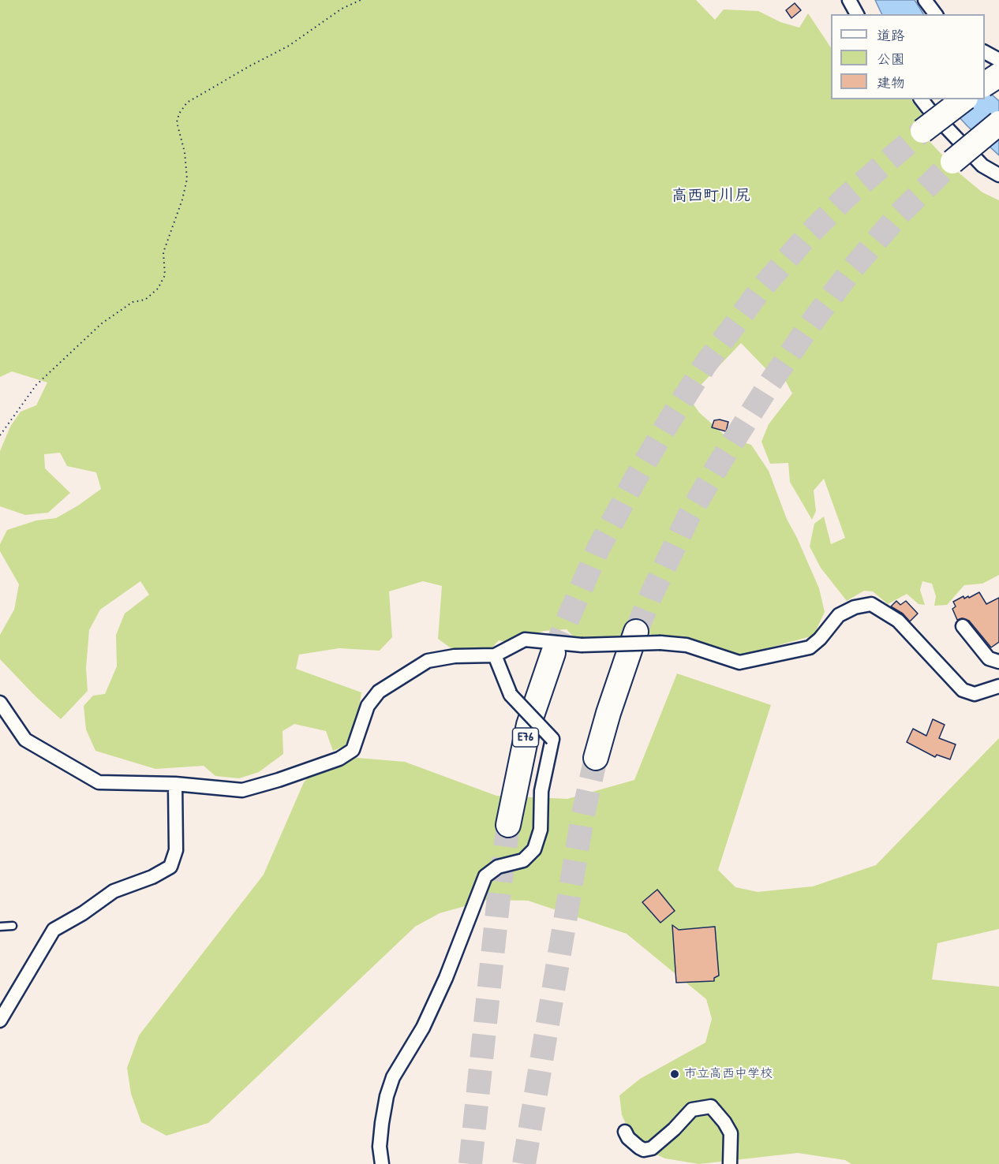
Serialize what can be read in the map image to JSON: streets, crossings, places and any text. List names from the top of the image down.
{
  "streets": {
    "highway": ["E76"]
  },
  "districts": ["高西町川尻"],
  "places": ["市立高西中学校"],
  "legend": ["道路", "公園", "建物"]
}
